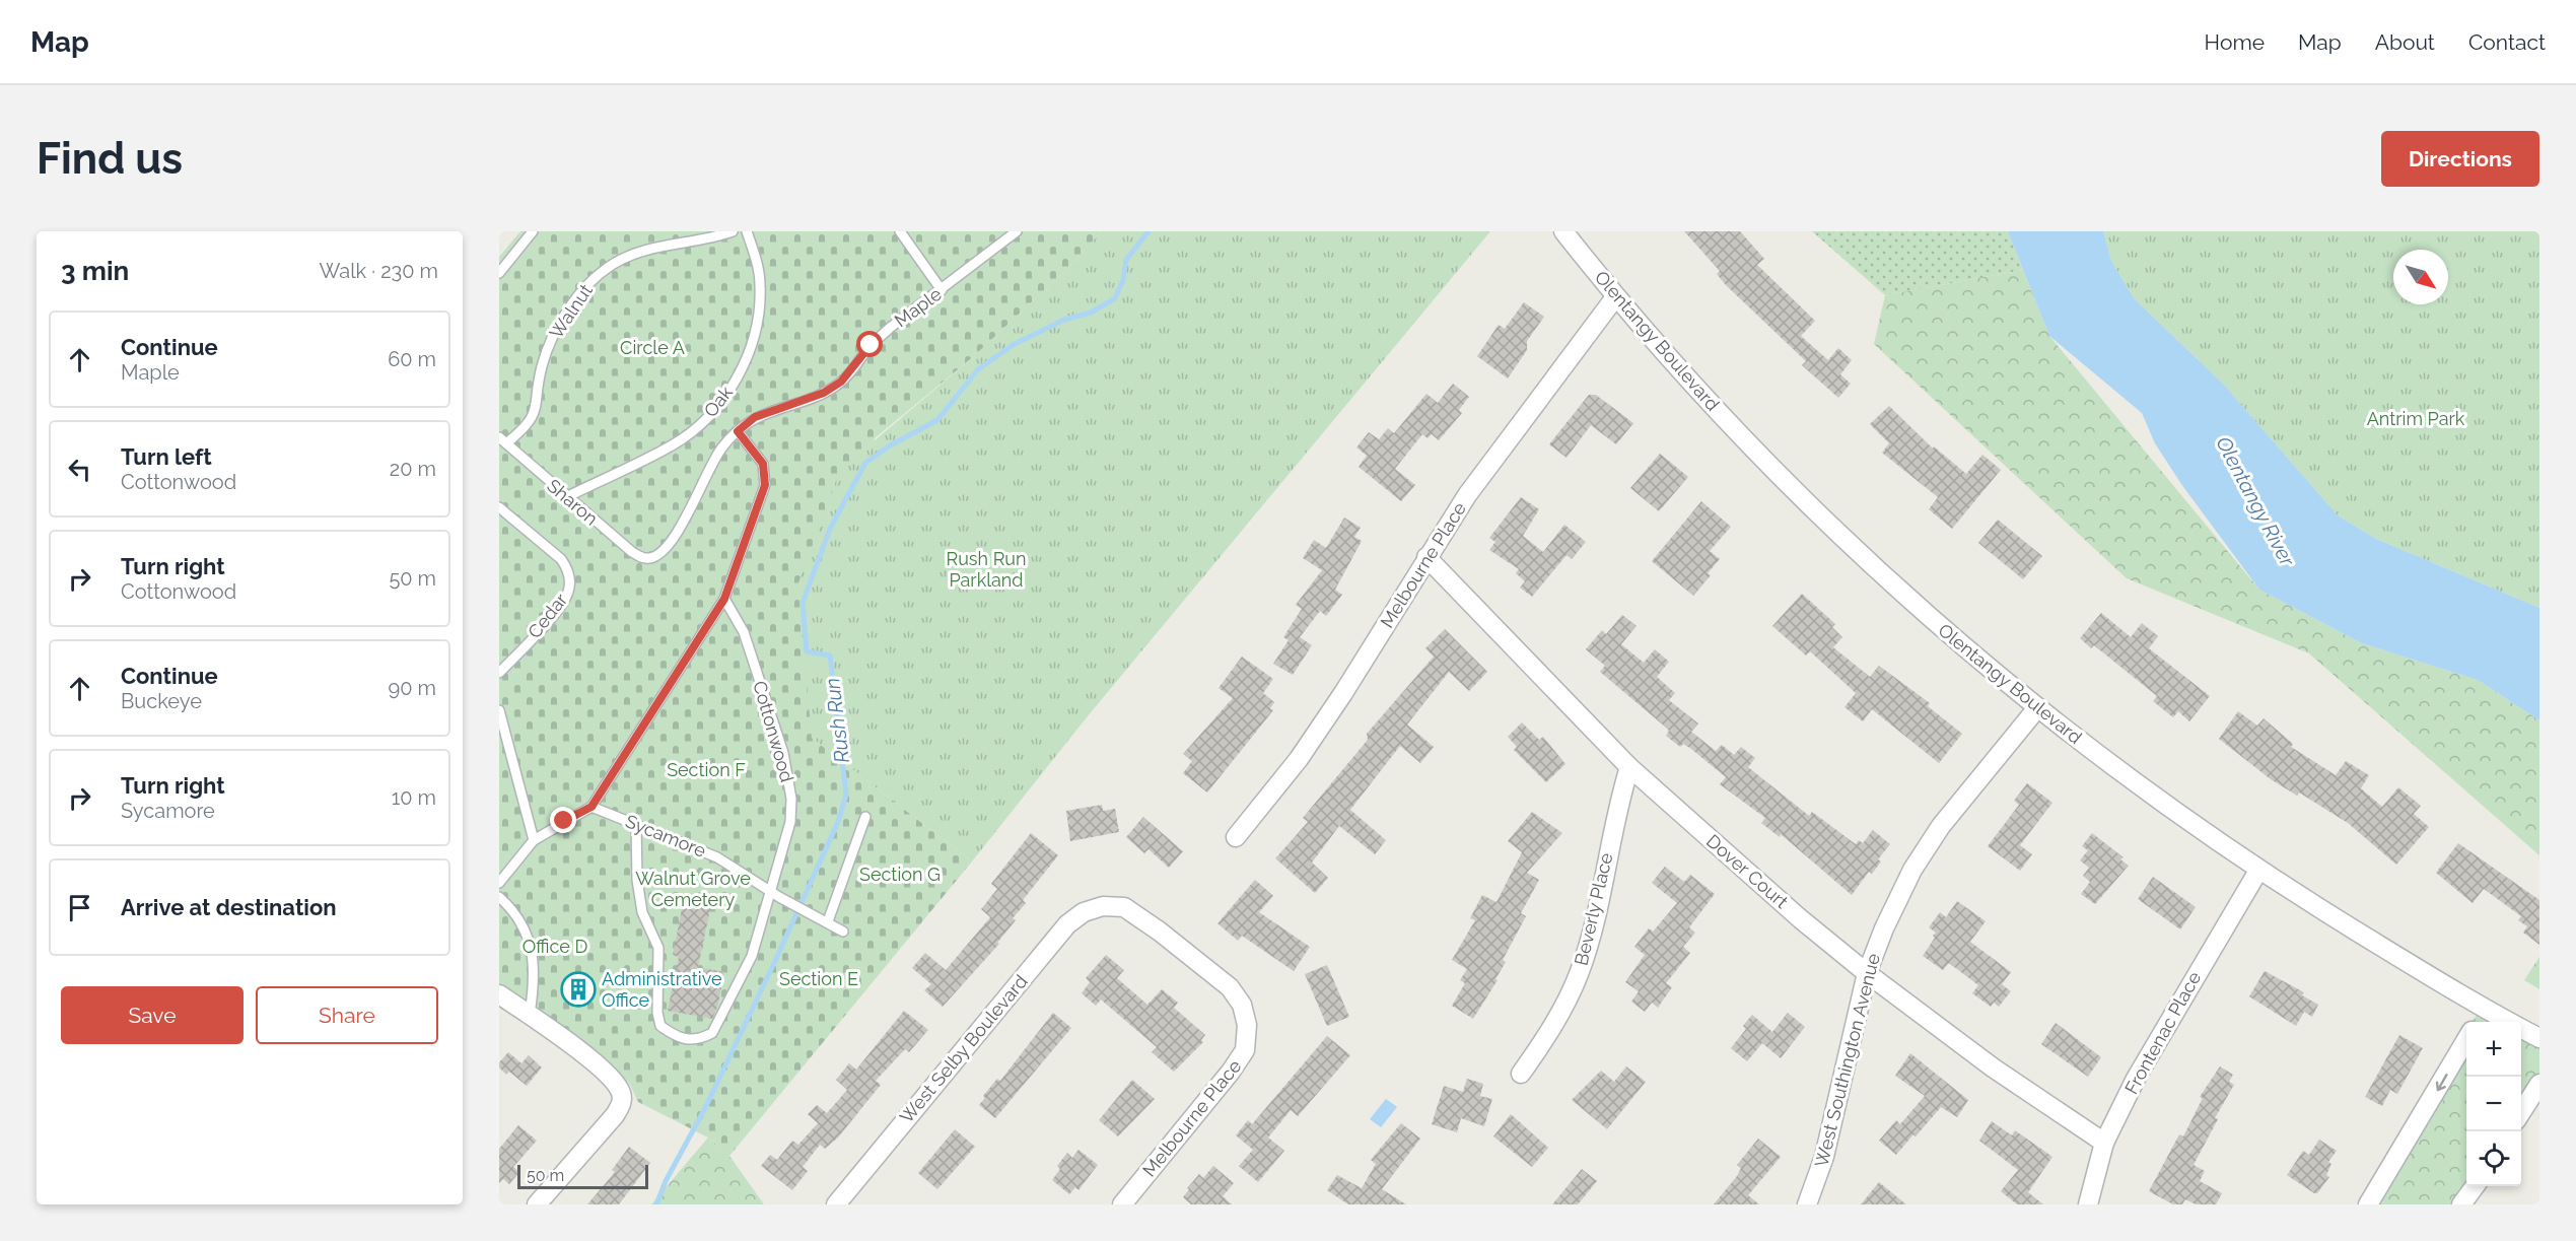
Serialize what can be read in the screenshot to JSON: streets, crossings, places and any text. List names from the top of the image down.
{
  "streets": {
    "street": [
      "Olentangy Boulevard",
      "Melbourne Place",
      "Dover Court",
      "Beverly Place",
      "Frontenac Place",
      "West Selby Boulevard",
      "West Southington Avenue"
    ],
    "lane": [
      "Maple",
      "Walnut",
      "Oak",
      "Sharon",
      "Cedar",
      "Cottonwood",
      "Sycamore"
    ]
  },
  "crossings": [
    ["Maple", "Sharon"],
    ["Walnut", "Sharon"],
    ["Olentangy Boulevard", "Melbourne Place"],
    ["Olentangy Boulevard", "Frontenac Place"],
    ["Olentangy Boulevard", "West Southington Avenue"],
    ["Oak", "Sharon"],
    ["Melbourne Place", "Dover Court"],
    ["Melbourne Place", "West Selby Boulevard"],
    ["Cottonwood", "Sycamore"],
    ["Dover Court", "Beverly Place"],
    ["Dover Court", "Frontenac Place"],
    ["Dover Court", "West Southington Avenue"]
  ],
  "water": ["Olentangy River", "Rush Run"],
  "parks": [
    "Circle A",
    "Antrim Park",
    "Rush Run Parkland",
    "Section F",
    "Section G",
    "Walnut Grove Cemetery",
    "Office D",
    "Section E"
  ],
  "places": {
    "building": ["Administrative Office"]
  },
  "scale_bar": "50 m",
  "north": "bottom right",
  "page": {
    "header": "Map",
    "nav": [
      "Home",
      "Map",
      "About",
      "Contact"
    ],
    "buttons": [
      "Directions",
      ["Save", "Share"]
    ],
    "title": "Find us",
    "heading": ["3 min", "Walk · 230 m"],
    "list": [
      ["Continue", "Maple", "60 m"],
      ["Turn left", "Cottonwood", "20 m"],
      ["Turn right", "Cottonwood", "50 m"],
      ["Continue", "Buckeye", "90 m"],
      ["Turn right", "Sycamore", "10 m"],
      "Arrive at destination"
    ],
    "map_buttons": ["+", "−"],
    "scale": "50 m"
  }
}
